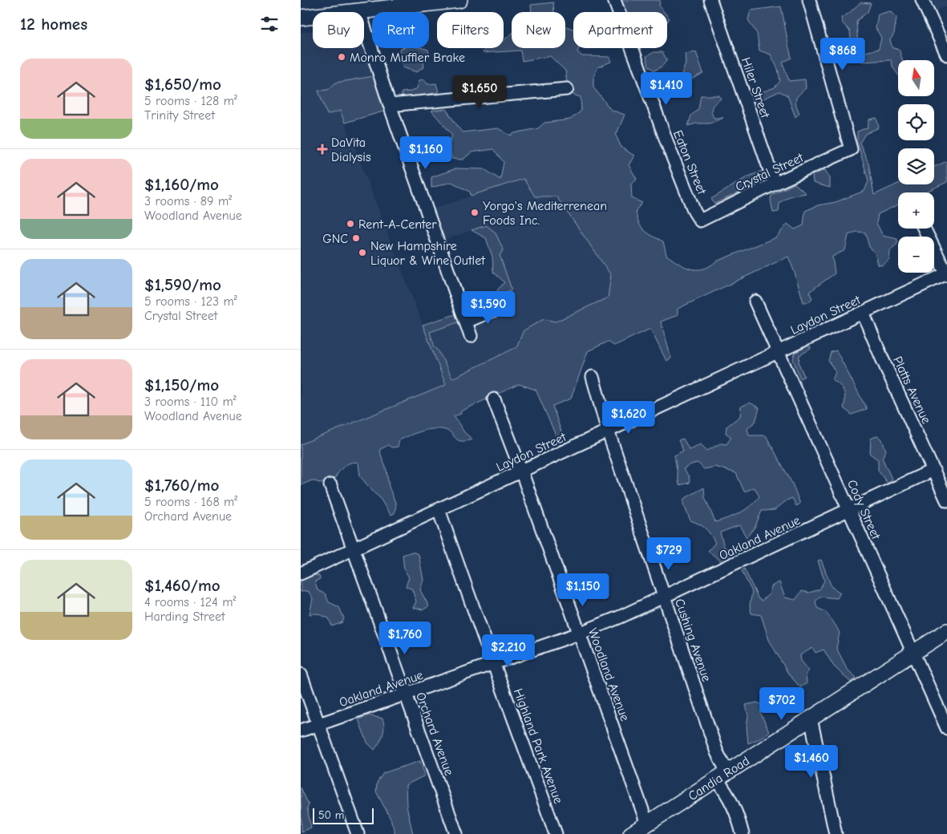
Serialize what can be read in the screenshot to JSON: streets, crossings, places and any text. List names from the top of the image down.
{
  "streets": {
    "main road": ["Candia Road"],
    "street": [
      "Hiler Street",
      "Eaton Street",
      "Crystal Street",
      "Laydon Street",
      "Platts Avenue",
      "Cody Street",
      "Oakland Avenue",
      "Cushing Avenue",
      "Woodland Avenue",
      "Orchard Avenue",
      "Highland Park Avenue"
    ]
  },
  "crossings": [
    ["Hiler Street", "Crystal Street"],
    ["Eaton Street", "Crystal Street"],
    ["Laydon Street", "Platts Avenue"],
    ["Laydon Street", "Cody Street"],
    ["Laydon Street", "Cushing Avenue"],
    ["Laydon Street", "Woodland Avenue"],
    ["Laydon Street", "Orchard Avenue"],
    ["Laydon Street", "Highland Park Avenue"],
    ["Platts Avenue", "Oakland Avenue"],
    ["Cody Street", "Oakland Avenue"],
    ["Cody Street", "Candia Road"],
    ["Oakland Avenue", "Cushing Avenue"],
    ["Oakland Avenue", "Woodland Avenue"],
    ["Oakland Avenue", "Orchard Avenue"],
    ["Oakland Avenue", "Highland Park Avenue"],
    ["Cushing Avenue", "Candia Road"],
    ["Woodland Avenue", "Candia Road"]
  ],
  "places": {
    "other": [
      "Monro Muffler Brake",
      "Yorgo's Mediterrenean Foods Inc.",
      "Rent-A-Center",
      "GNC",
      "New Hampshire Liquor & Wine Outlet"
    ],
    "health": ["DaVita Dialysis"]
  },
  "scale_bar": "50 m",
  "north": "top",
  "page": {
    "heading": "12 homes",
    "chip": [
      "Buy",
      "Rent",
      "Filters",
      "New",
      "Apartment"
    ],
    "price": [
      "$868",
      "$1,410",
      "$1,650",
      "$1,160",
      "$1,590",
      "$1,620",
      "$729",
      "$1,150",
      "$1,760",
      "$2,210",
      "$702",
      "$1,460"
    ],
    "list": [
      {
        "name": "$1,650/mo",
        "note": "5 rooms · 128 m² · Trinity Street"
      },
      {
        "name": "$1,160/mo",
        "note": "3 rooms · 89 m² · Woodland Avenue"
      },
      {
        "name": "$1,590/mo",
        "note": "5 rooms · 123 m² · Crystal Street"
      },
      {
        "name": "$1,150/mo",
        "note": "3 rooms · 110 m² · Woodland Avenue"
      },
      {
        "name": "$1,760/mo",
        "note": "5 rooms · 168 m² · Orchard Avenue"
      },
      {
        "name": "$1,460/mo",
        "note": "4 rooms · 124 m² · Harding Street"
      }
    ],
    "map_buttons": ["+", "−"],
    "scale": "50 m"
  }
}
